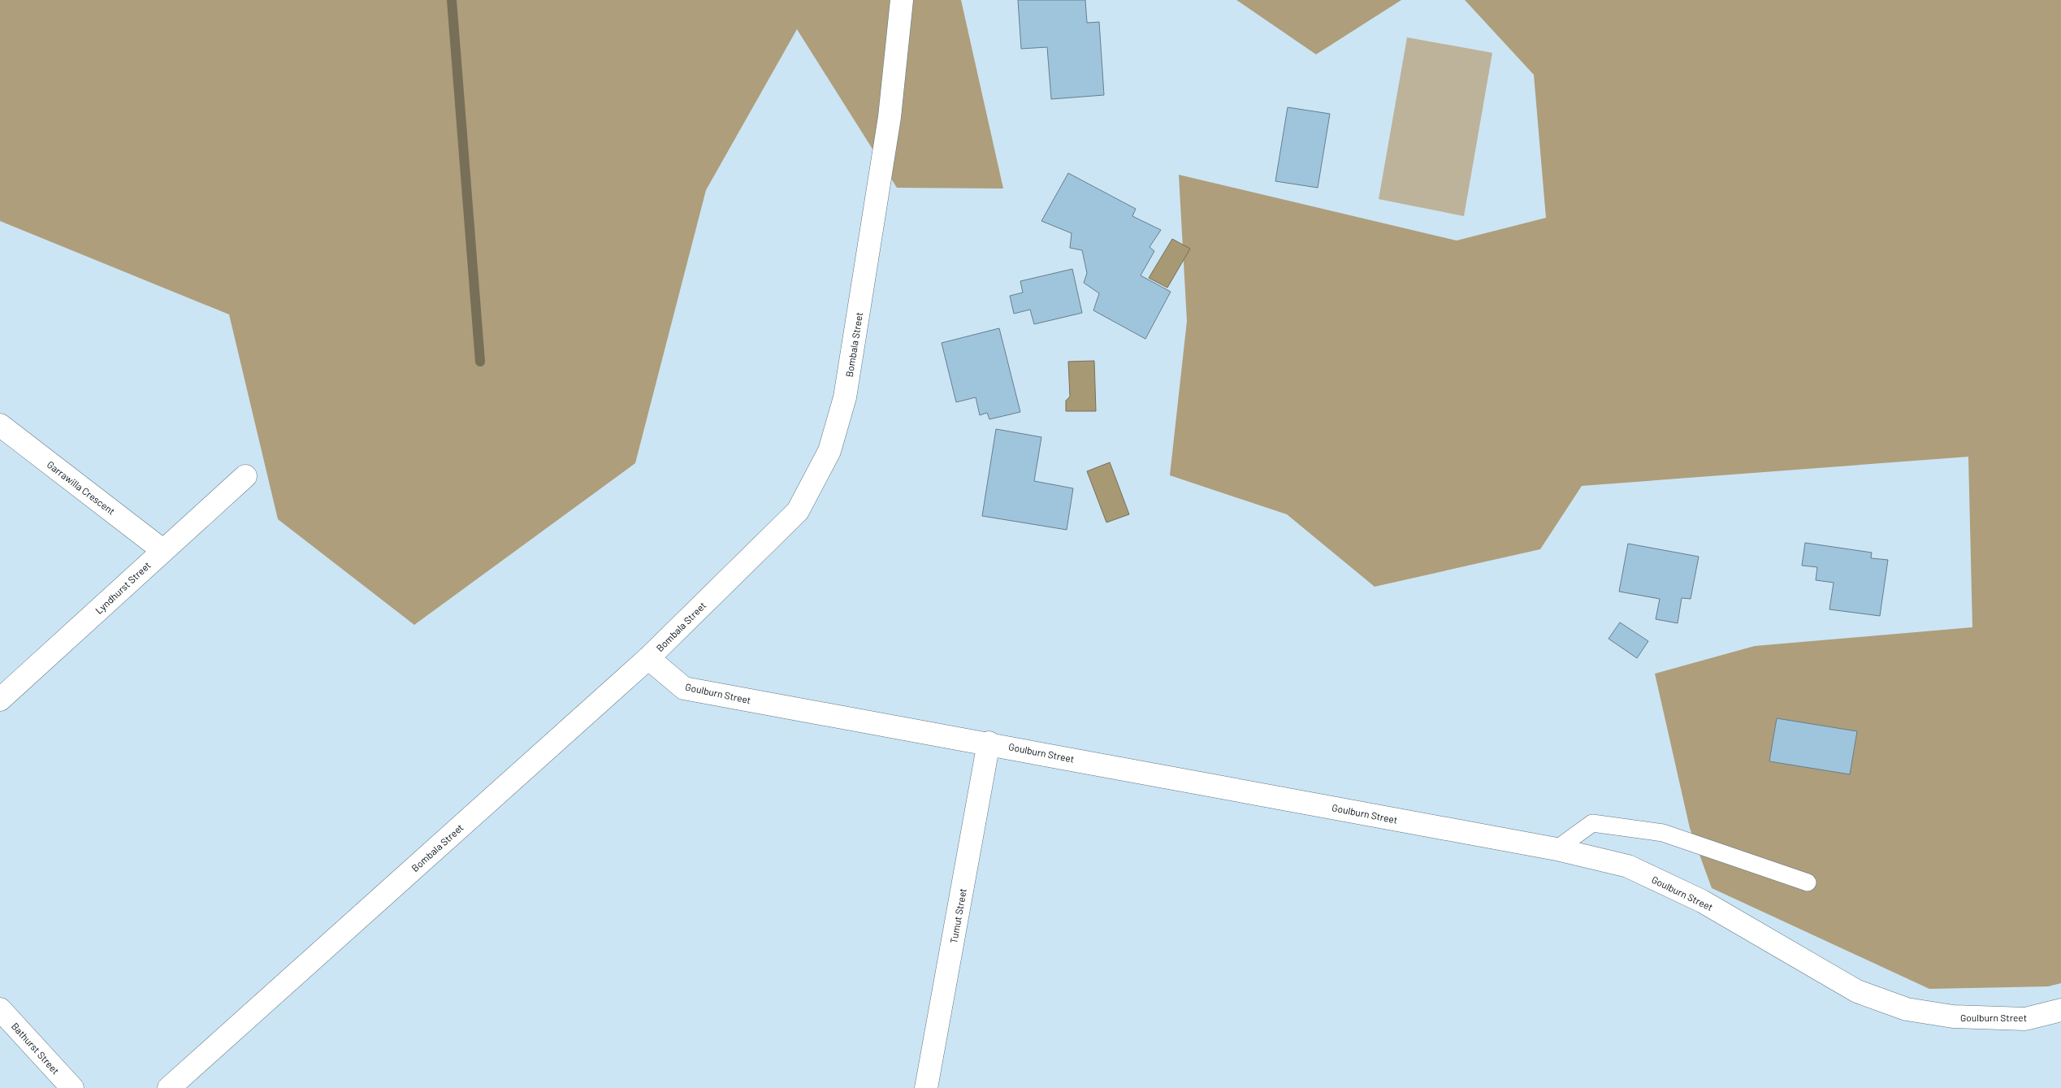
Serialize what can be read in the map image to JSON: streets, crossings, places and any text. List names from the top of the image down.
{
  "streets": {
    "street": [
      "Bombala Street",
      "Garrawilla Crescent",
      "Lyndhurst Street",
      "Goulburn Street",
      "Tumut Street",
      "Bathurst Street"
    ]
  },
  "crossings": [
    ["Bombala Street", "Goulburn Street"],
    ["Garrawilla Crescent", "Lyndhurst Street"],
    ["Goulburn Street", "Tumut Street"]
  ]
}
